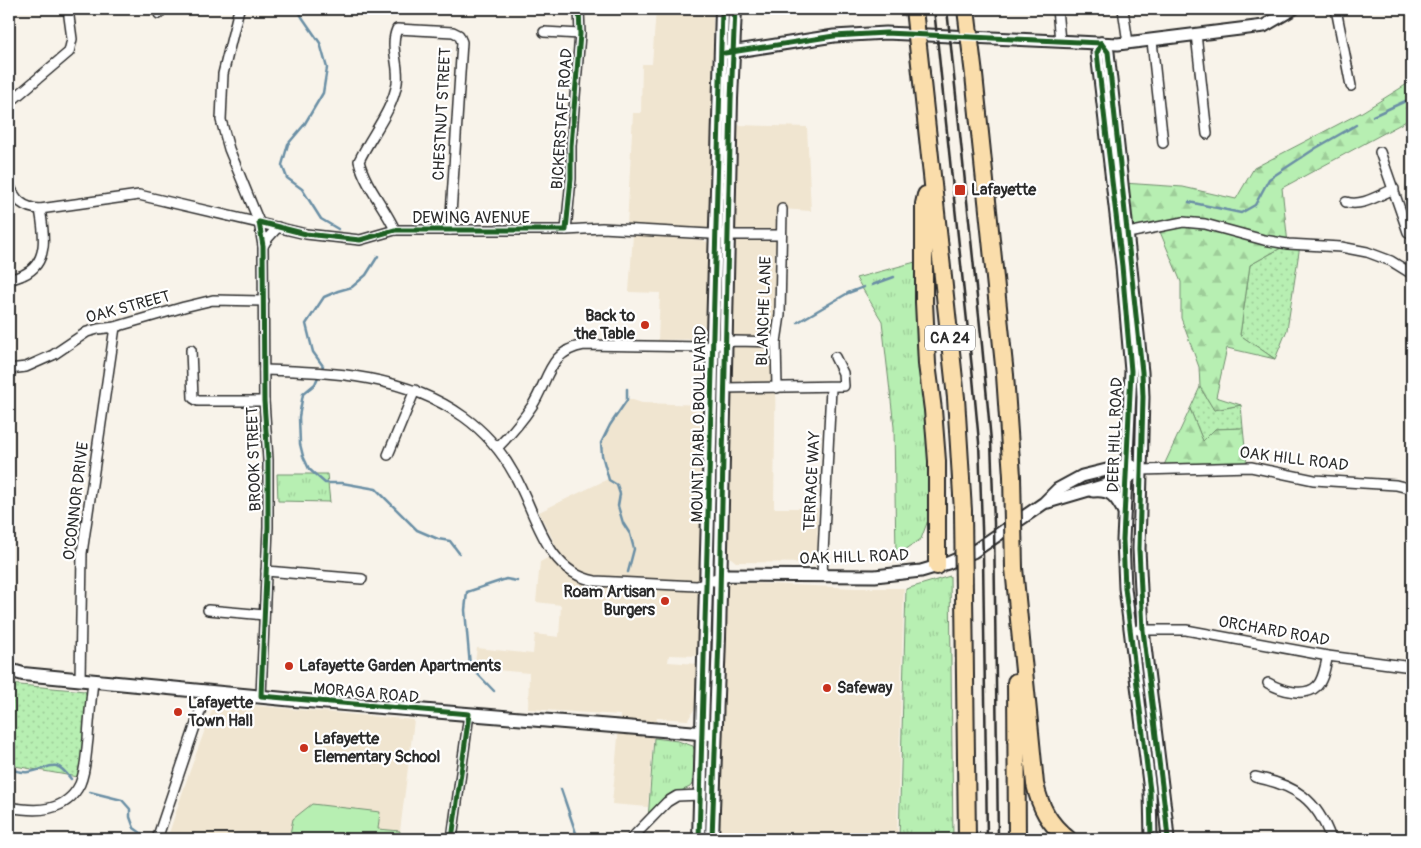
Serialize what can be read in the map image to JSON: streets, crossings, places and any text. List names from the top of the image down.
{
  "streets": {
    "highway": ["CA 24"],
    "main road": ["MOUNT DIABLO BOULEVARD", "MORAGA ROAD"],
    "street": [
      "CHESTNUT STREET",
      "BICKERSTAFF ROAD",
      "DEWING AVENUE",
      "OAK STREET",
      "BLANCHE LANE",
      "DEER HILL ROAD",
      "BROOK STREET",
      "OAK HILL ROAD",
      "TERRACE WAY",
      "O'CONNOR DRIVE",
      "ORCHARD ROAD"
    ]
  },
  "crossings": [
    ["CHESTNUT STREET", "DEWING AVENUE"],
    ["BICKERSTAFF ROAD", "DEWING AVENUE"],
    ["DEWING AVENUE", "BLANCHE LANE"],
    ["DEWING AVENUE", "MOUNT DIABLO BOULEVARD"],
    ["DEWING AVENUE", "BROOK STREET"],
    ["OAK STREET", "BROOK STREET"],
    ["OAK STREET", "O'CONNOR DRIVE"],
    ["BLANCHE LANE", "MOUNT DIABLO BOULEVARD"],
    ["MOUNT DIABLO BOULEVARD", "OAK HILL ROAD"],
    ["MOUNT DIABLO BOULEVARD", "MORAGA ROAD"],
    ["DEER HILL ROAD", "OAK HILL ROAD"],
    ["DEER HILL ROAD", "ORCHARD ROAD"],
    ["BROOK STREET", "MORAGA ROAD"],
    ["OAK HILL ROAD", "TERRACE WAY"],
    ["O'CONNOR DRIVE", "MORAGA ROAD"]
  ],
  "places": {
    "transit": ["Lafayette"],
    "other": [
      "Back to the Table",
      "Roam Artisan Burgers",
      "Lafayette Garden Apartments",
      "Safeway",
      "Lafayette Town Hall",
      "Lafayette Elementary School"
    ]
  }
}
